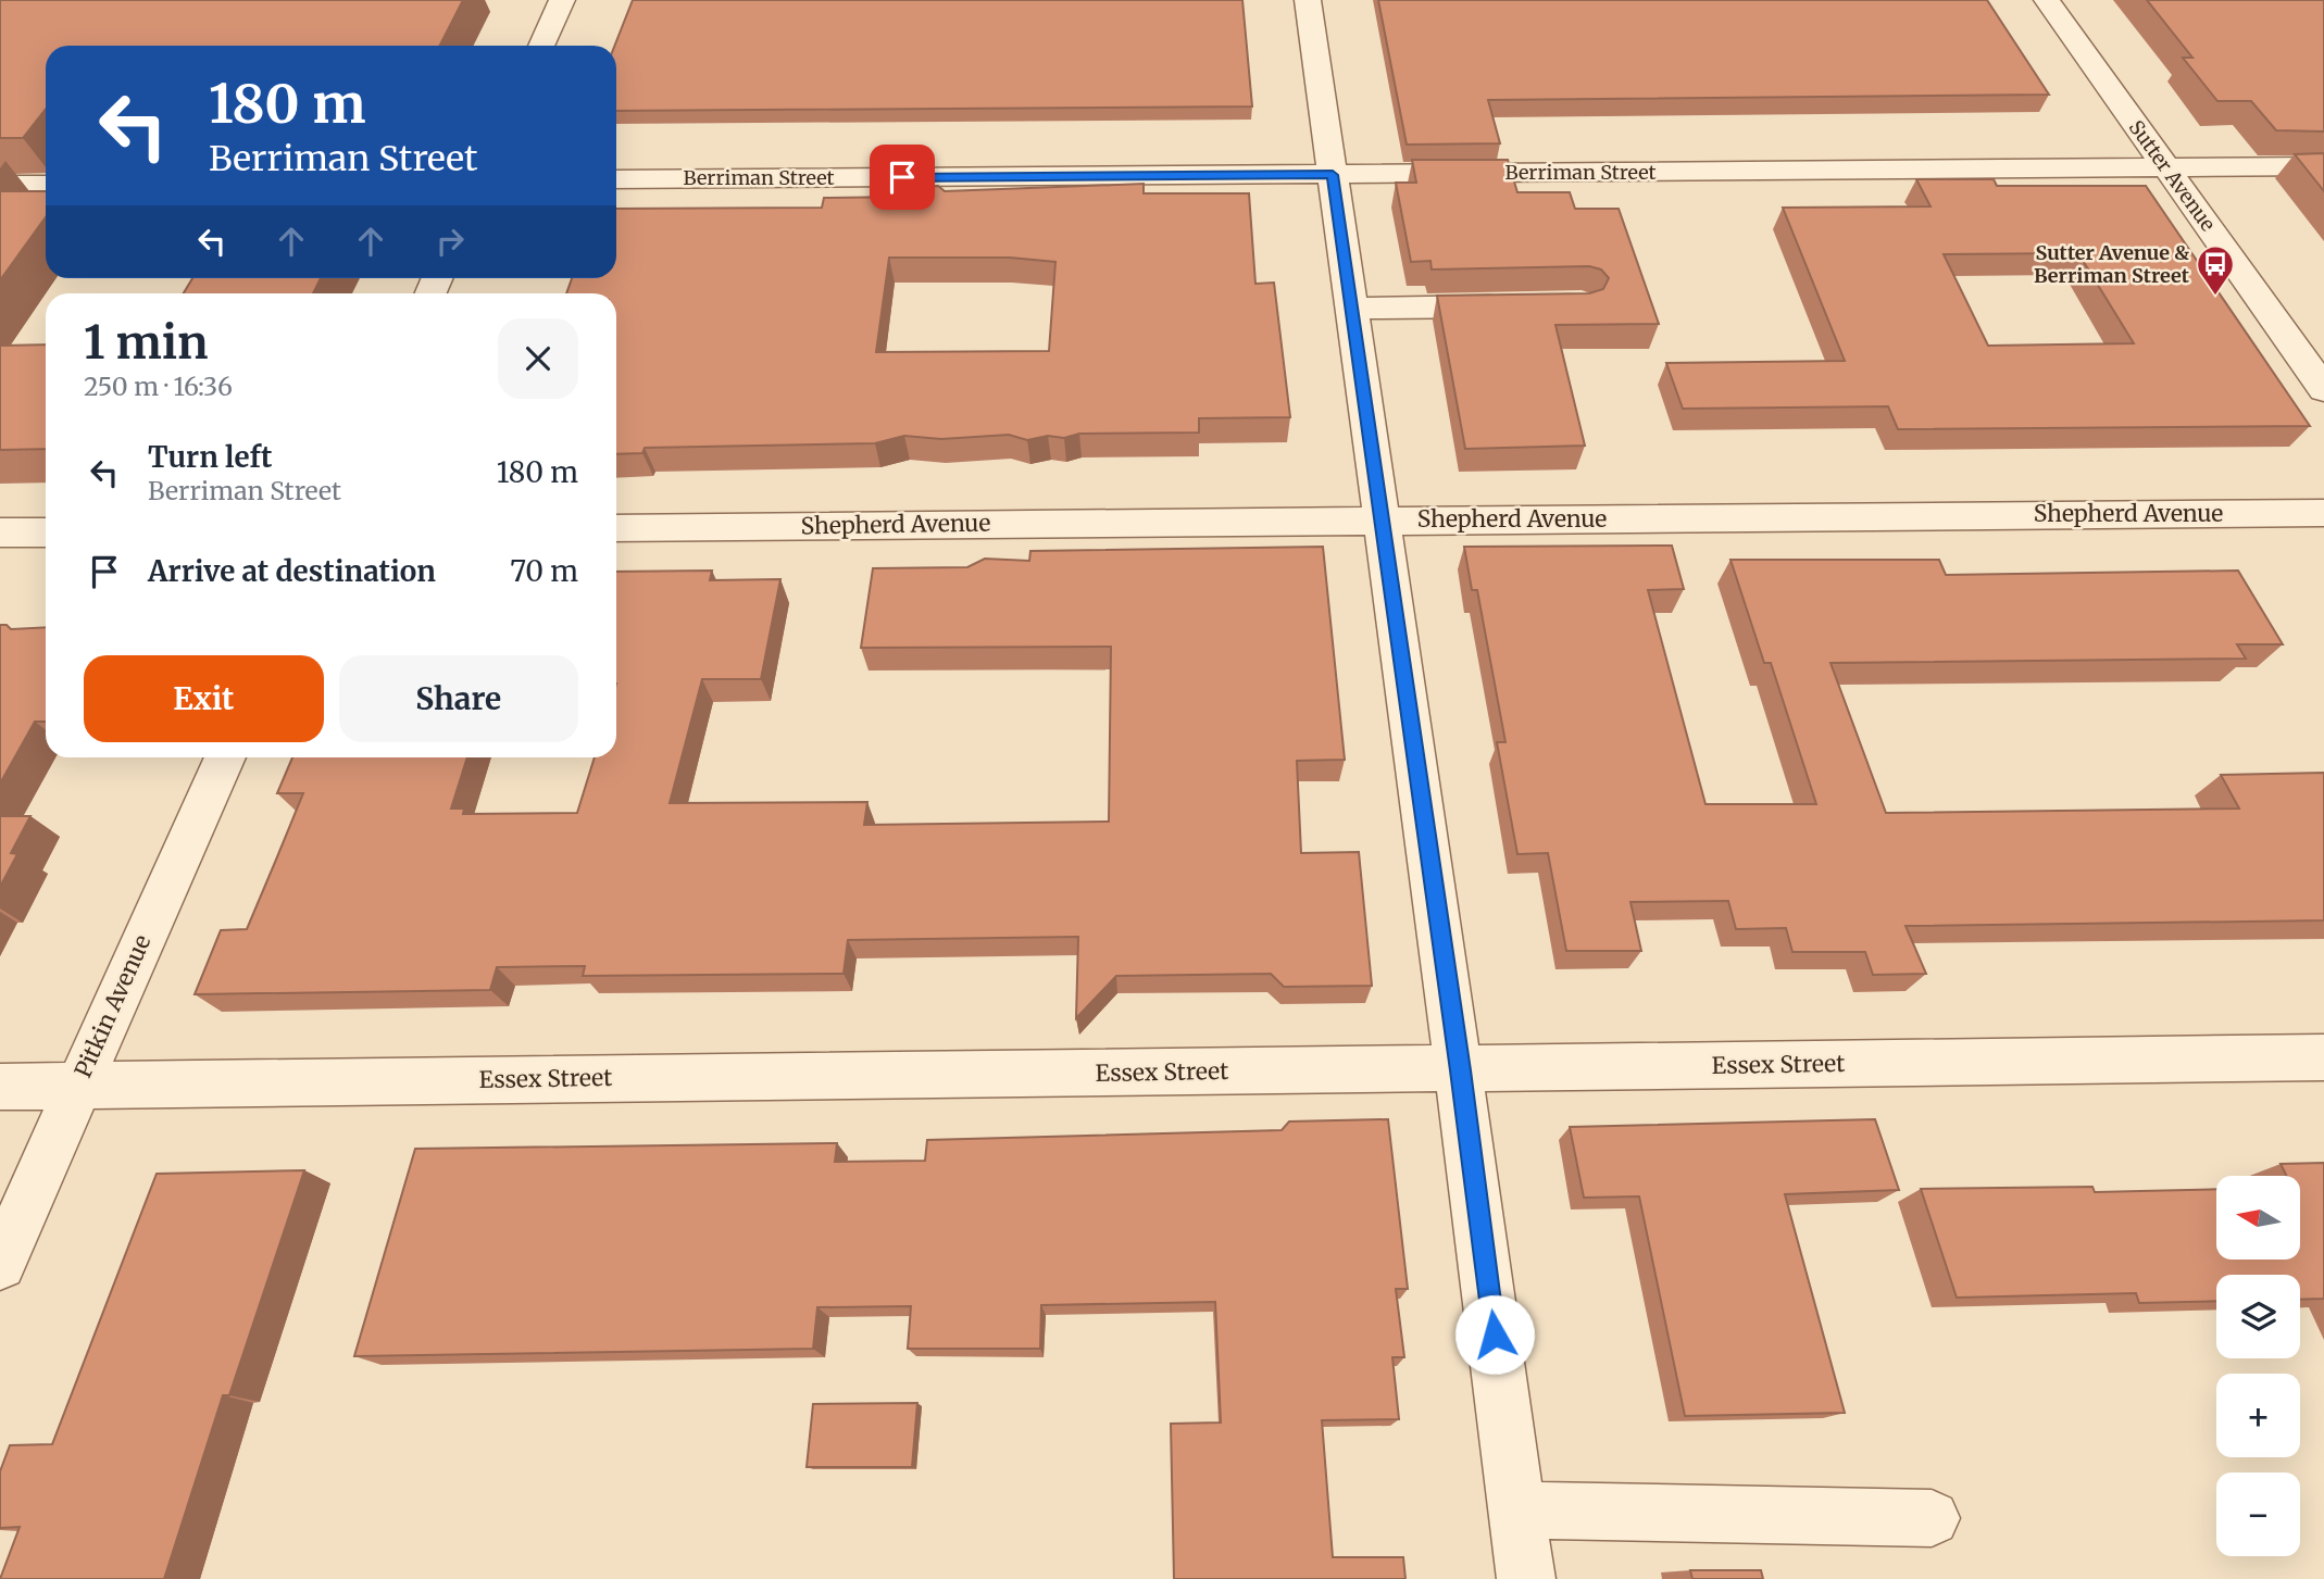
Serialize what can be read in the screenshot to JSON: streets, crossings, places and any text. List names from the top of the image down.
{
  "streets": {
    "street": [
      "Berriman Street",
      "Sutter Avenue",
      "Shepherd Avenue",
      "Pitkin Avenue",
      "Essex Street"
    ]
  },
  "crossings": [
    ["Berriman Street", "Sutter Avenue"],
    ["Pitkin Avenue", "Essex Street"]
  ],
  "places": {
    "bus stop": ["Sutter Avenue & Berriman Street"]
  },
  "north": "left",
  "page": {
    "turn": ["180 m", "Berriman Street"],
    "heading": ["1 min", "250 m · 16:36"],
    "list": [
      {
        "name": "Turn left",
        "note": "Berriman Street",
        "value": "180 m"
      },
      {
        "name": "Arrive at destination",
        "value": "70 m"
      }
    ],
    "buttons": ["Exit", "Share"],
    "map_buttons": ["+", "−"]
  }
}
